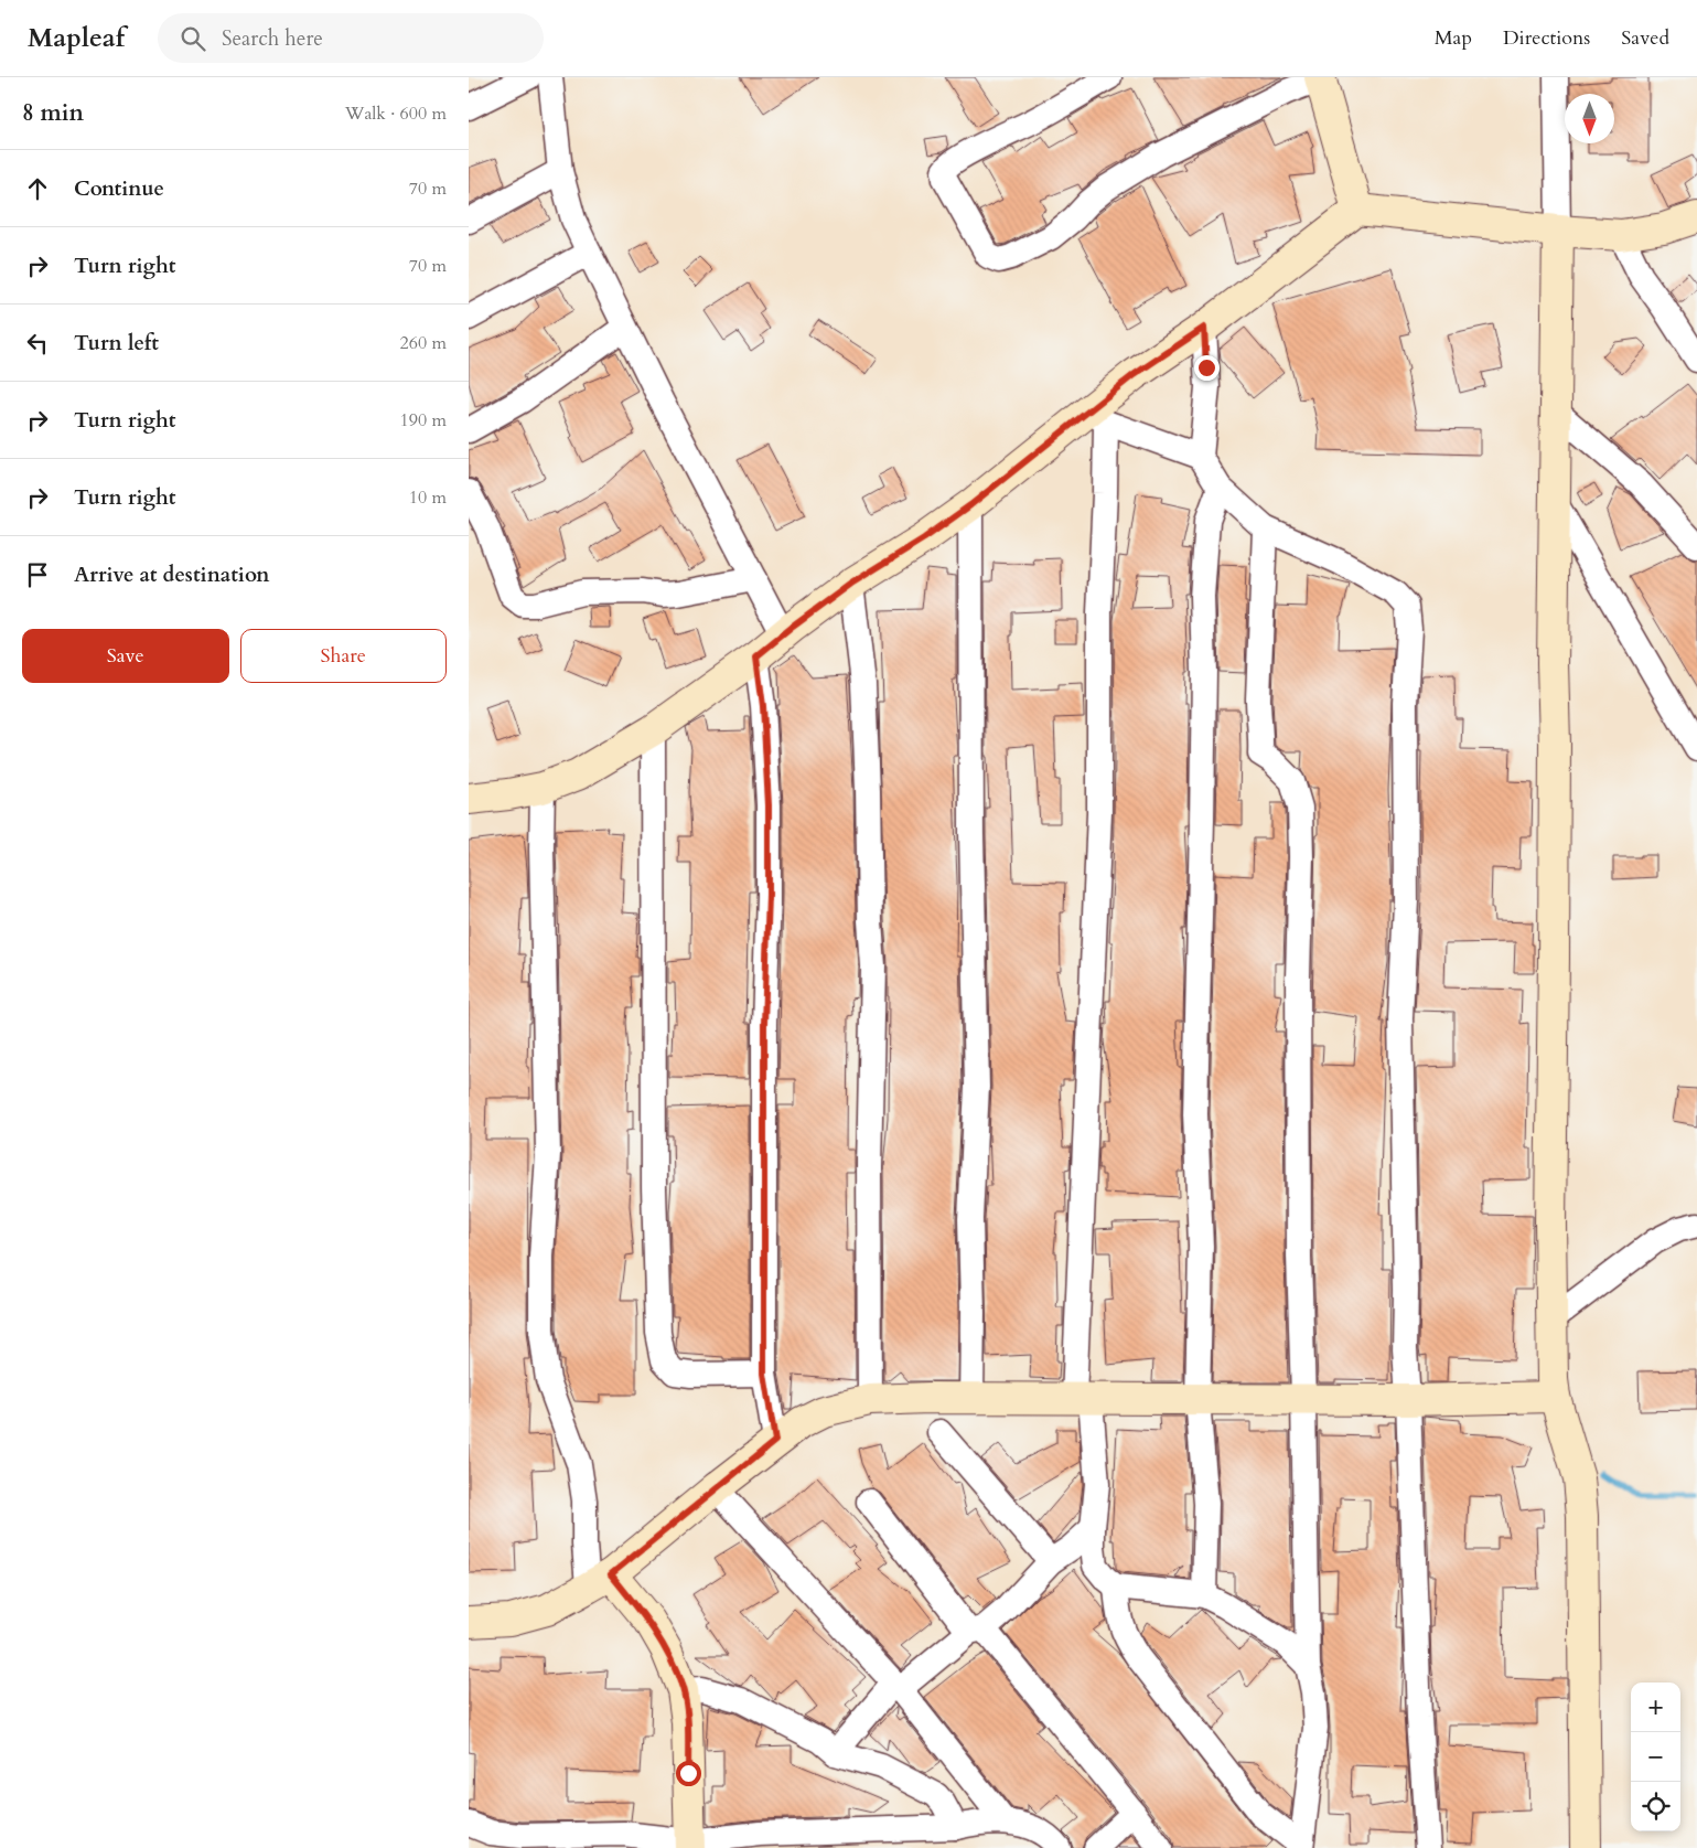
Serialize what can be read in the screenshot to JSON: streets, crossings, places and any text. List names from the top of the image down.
{
  "north": "bottom",
  "page": {
    "header": "Mapleaf",
    "search": "Search here",
    "nav": ["Map", "Directions", "Saved"],
    "heading": ["8 min", "Walk · 600 m"],
    "list": [
      ["Continue", "70 m"],
      ["Turn right", "70 m"],
      ["Turn left", "260 m"],
      ["Turn right", "190 m"],
      ["Turn right", "10 m"],
      "Arrive at destination"
    ],
    "buttons": ["Save", "Share"],
    "map_buttons": ["+", "−"]
  }
}
